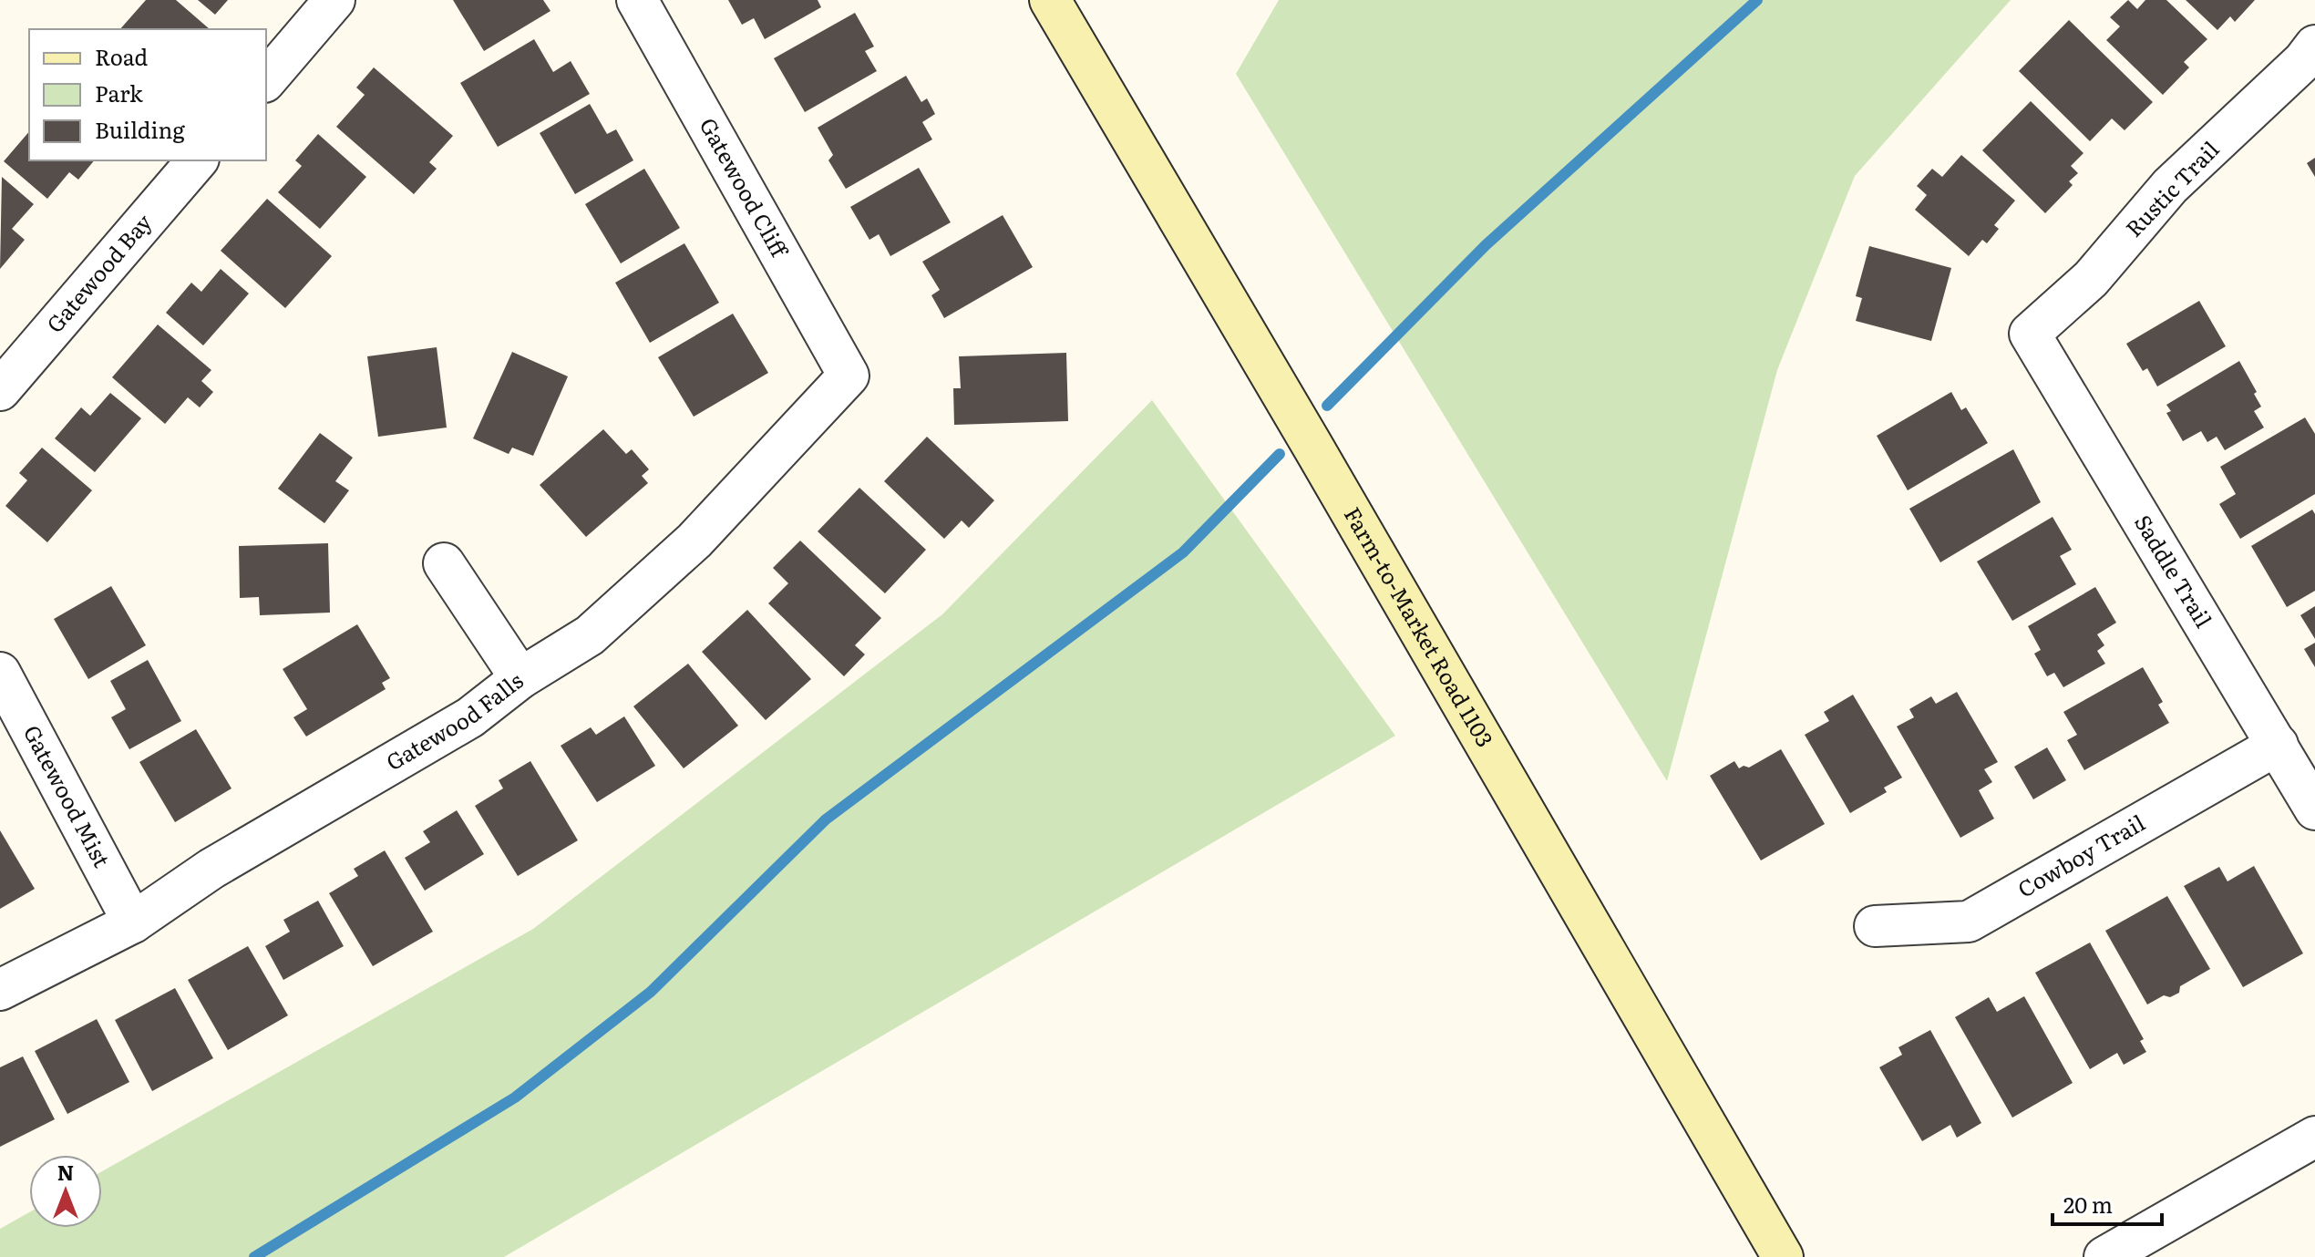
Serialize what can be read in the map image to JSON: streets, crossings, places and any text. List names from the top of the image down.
{
  "streets": {
    "main road": ["Farm-to-Market Road 1103"],
    "street": [
      "Gatewood Cliff",
      "Rustic Trail",
      "Gatewood Bay",
      "Saddle Trail",
      "Gatewood Falls",
      "Gatewood Mist",
      "Cowboy Trail"
    ]
  },
  "crossings": [
    ["Gatewood Cliff", "Gatewood Falls"],
    ["Rustic Trail", "Saddle Trail"],
    ["Saddle Trail", "Cowboy Trail"],
    ["Gatewood Falls", "Gatewood Mist"]
  ],
  "legend": ["Road", "Park", "Building"],
  "scale_bar": "20 m",
  "north": "top"
}
